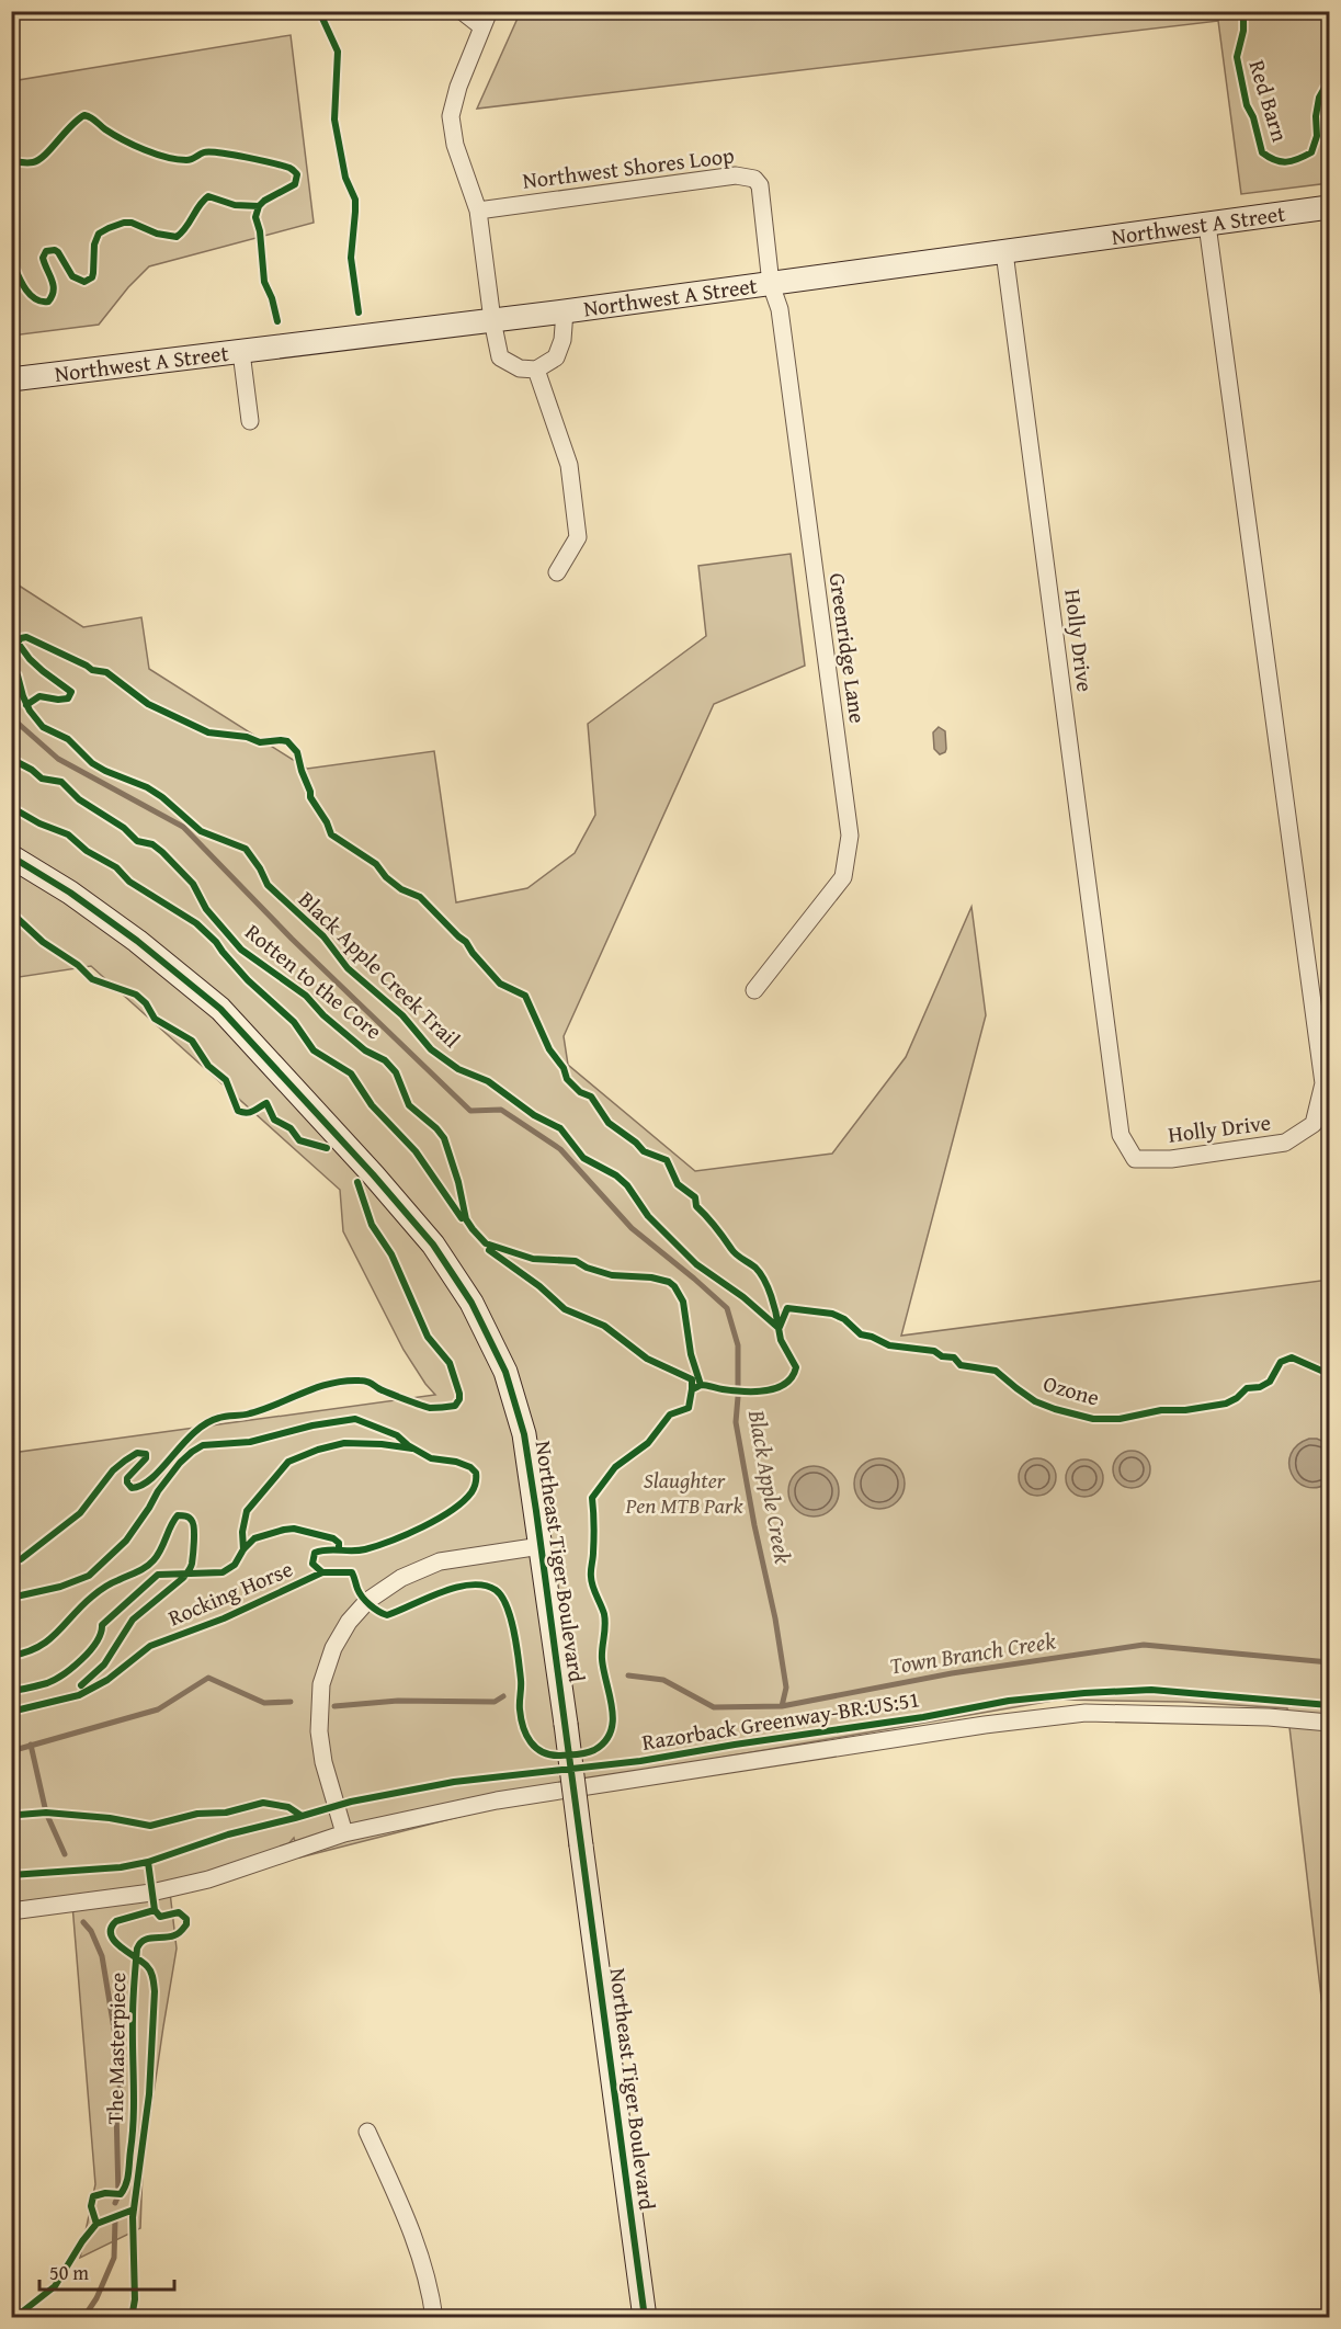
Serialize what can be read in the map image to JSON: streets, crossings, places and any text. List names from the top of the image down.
{
  "streets": {
    "street": [
      "Northwest Shores Loop",
      "Northwest A Street",
      "Holly Drive",
      "Greenridge Lane",
      "Northeast Tiger Boulevard"
    ],
    "cycle path": [
      "Red Barn",
      "Black Apple Creek Trail",
      "Rotten to the Core",
      "Ozone",
      "Rocking Horse",
      "Razorback Greenway-BR:US:51",
      "The Masterpiece"
    ]
  },
  "crossings": [
    ["Northwest Shores Loop", "Northwest A Street"],
    ["Northwest Shores Loop", "Greenridge Lane"],
    ["Northwest A Street", "Holly Drive"],
    ["Northwest A Street", "Greenridge Lane"]
  ],
  "water": ["Black Apple Creek", "Town Branch Creek"],
  "parks": ["Slaughter Pen MTB Park"],
  "scale_bar": "50 m"
}
